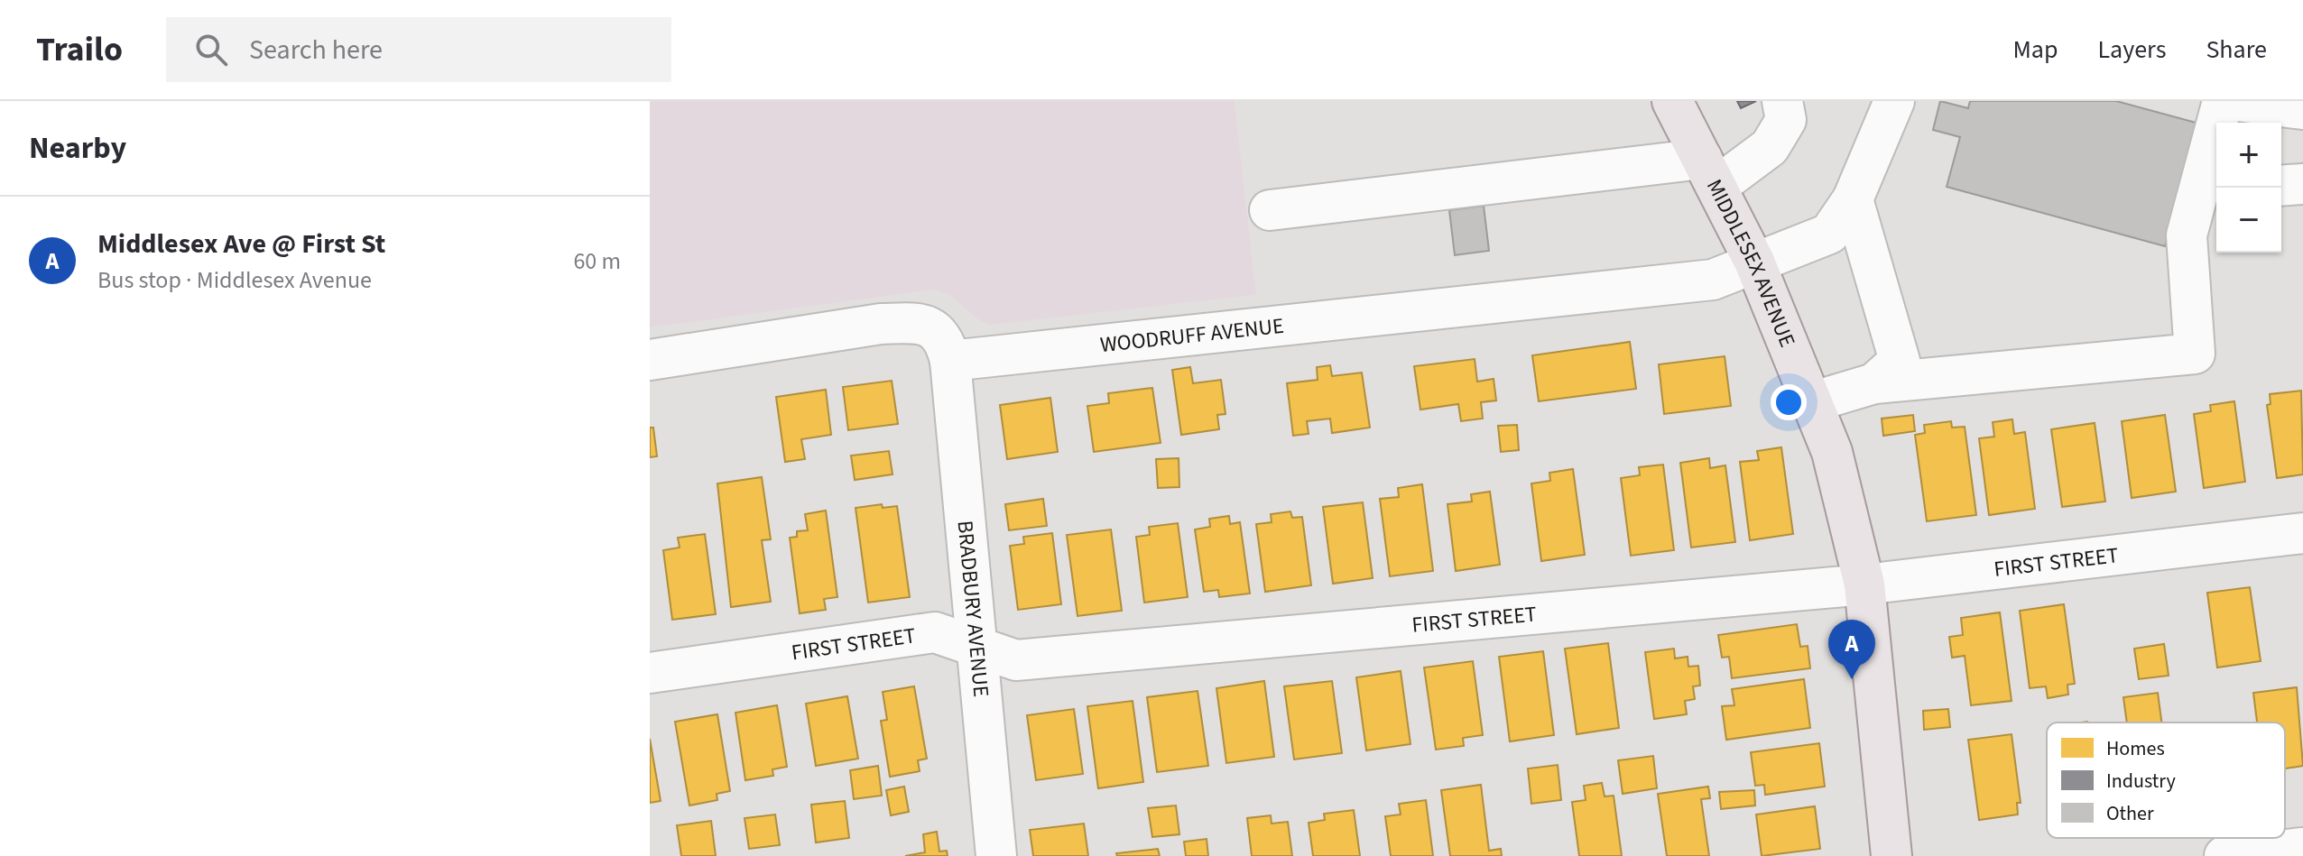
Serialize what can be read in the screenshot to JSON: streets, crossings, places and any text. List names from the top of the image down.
{
  "streets": {
    "main road": ["MIDDLESEX AVENUE"],
    "street": ["WOODRUFF AVENUE", "FIRST STREET", "BRADBURY AVENUE"]
  },
  "crossings": [
    ["MIDDLESEX AVENUE", "WOODRUFF AVENUE"],
    ["MIDDLESEX AVENUE", "FIRST STREET"],
    ["WOODRUFF AVENUE", "BRADBURY AVENUE"],
    ["FIRST STREET", "BRADBURY AVENUE"]
  ],
  "legend": ["Homes", "Industry", "Other"],
  "page": {
    "header": "Trailo",
    "search": "Search here",
    "nav": ["Map", "Layers", "Share"],
    "heading": "Nearby",
    "map_buttons": ["+", "−"],
    "list": [
      {
        "mark": "A",
        "name": "Middlesex Ave @ First St",
        "note": "Bus stop · Middlesex Avenue",
        "value": "60 m"
      }
    ],
    "pins": "A"
  }
}
